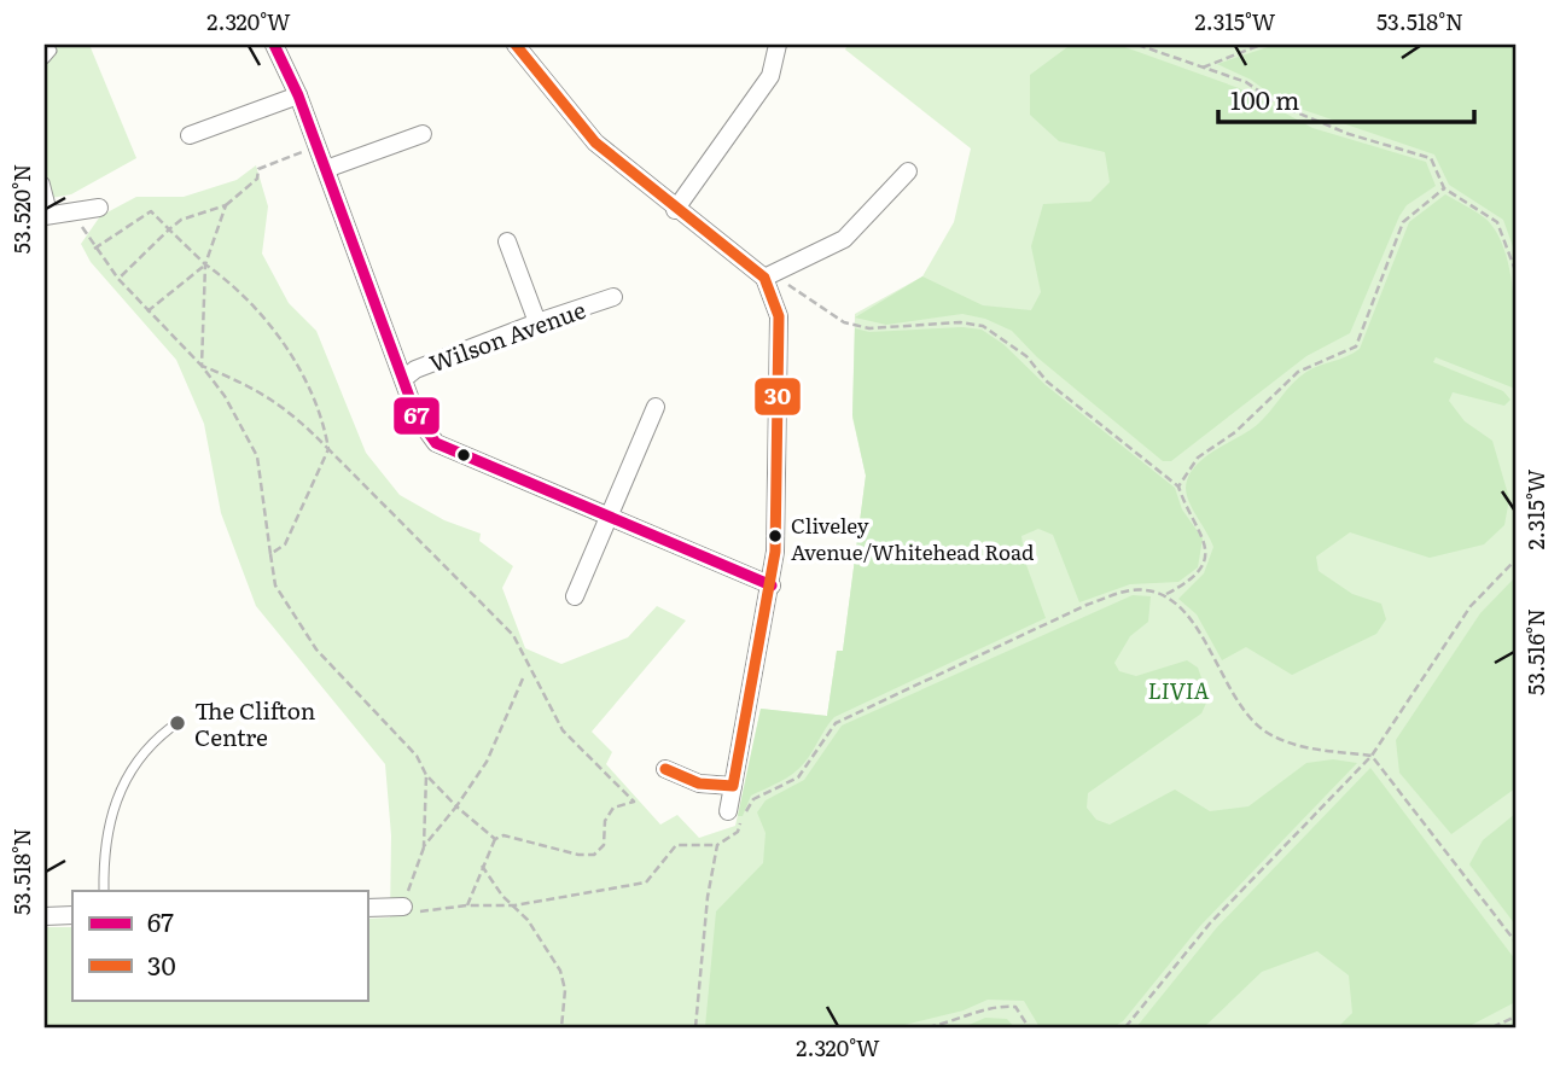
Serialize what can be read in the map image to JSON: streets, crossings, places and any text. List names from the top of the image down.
{
  "streets": {
    "street": ["Wilson Avenue"]
  },
  "parks": ["LIVIA"],
  "places": ["Cliveley Avenue/Whitehead Road", "The Clifton Centre"],
  "lines": ["transit line 67", "transit line 30"],
  "legend": ["67", "30"],
  "scale_bar": "100 m",
  "coordinates": [
    "2.320°W",
    "2.315°W",
    "53.518°N",
    "53.520°N",
    "53.516°N"
  ]
}
